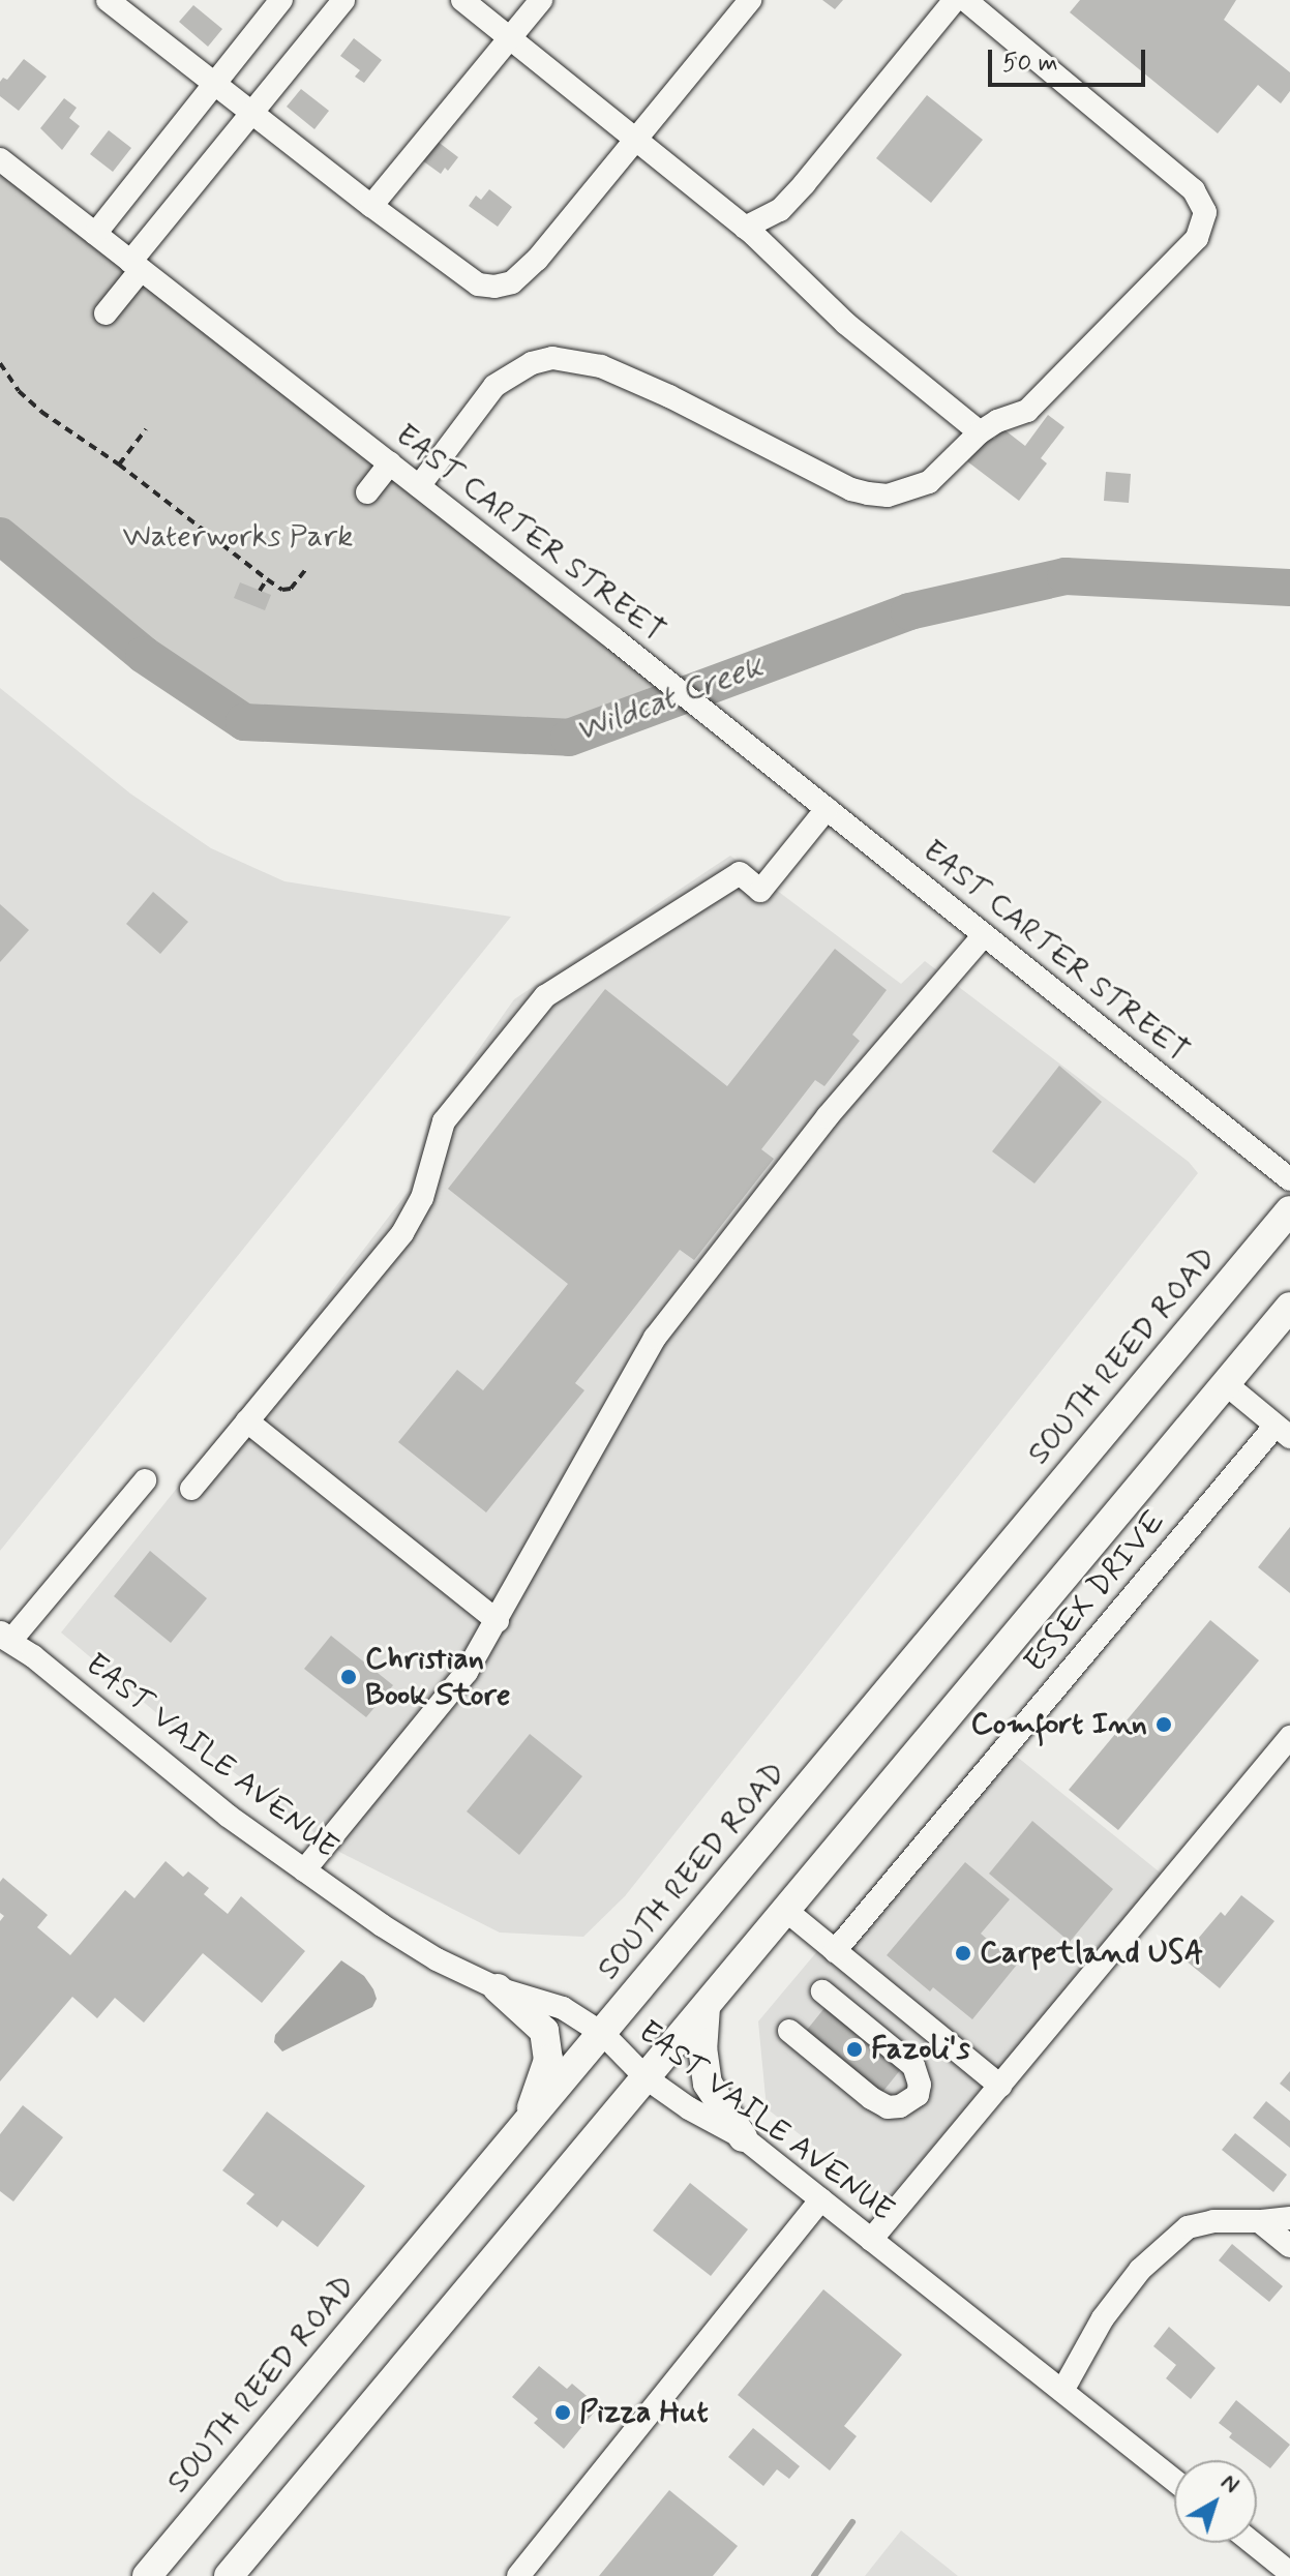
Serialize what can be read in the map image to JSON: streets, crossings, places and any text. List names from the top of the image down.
{
  "streets": {
    "main road": ["SOUTH REED ROAD"],
    "street": ["EAST CARTER STREET", "ESSEX DRIVE", "EAST VAILE AVENUE"]
  },
  "crossings": [
    ["SOUTH REED ROAD", "EAST VAILE AVENUE"]
  ],
  "water": ["Wildcat Creek"],
  "parks": ["Waterworks Park"],
  "places": [
    "Christian Book Store",
    "Comfort Inn",
    "Carpetland USA",
    "Fazoli's",
    "Pizza Hut"
  ],
  "scale_bar": "50 m",
  "north": "top right"
}
